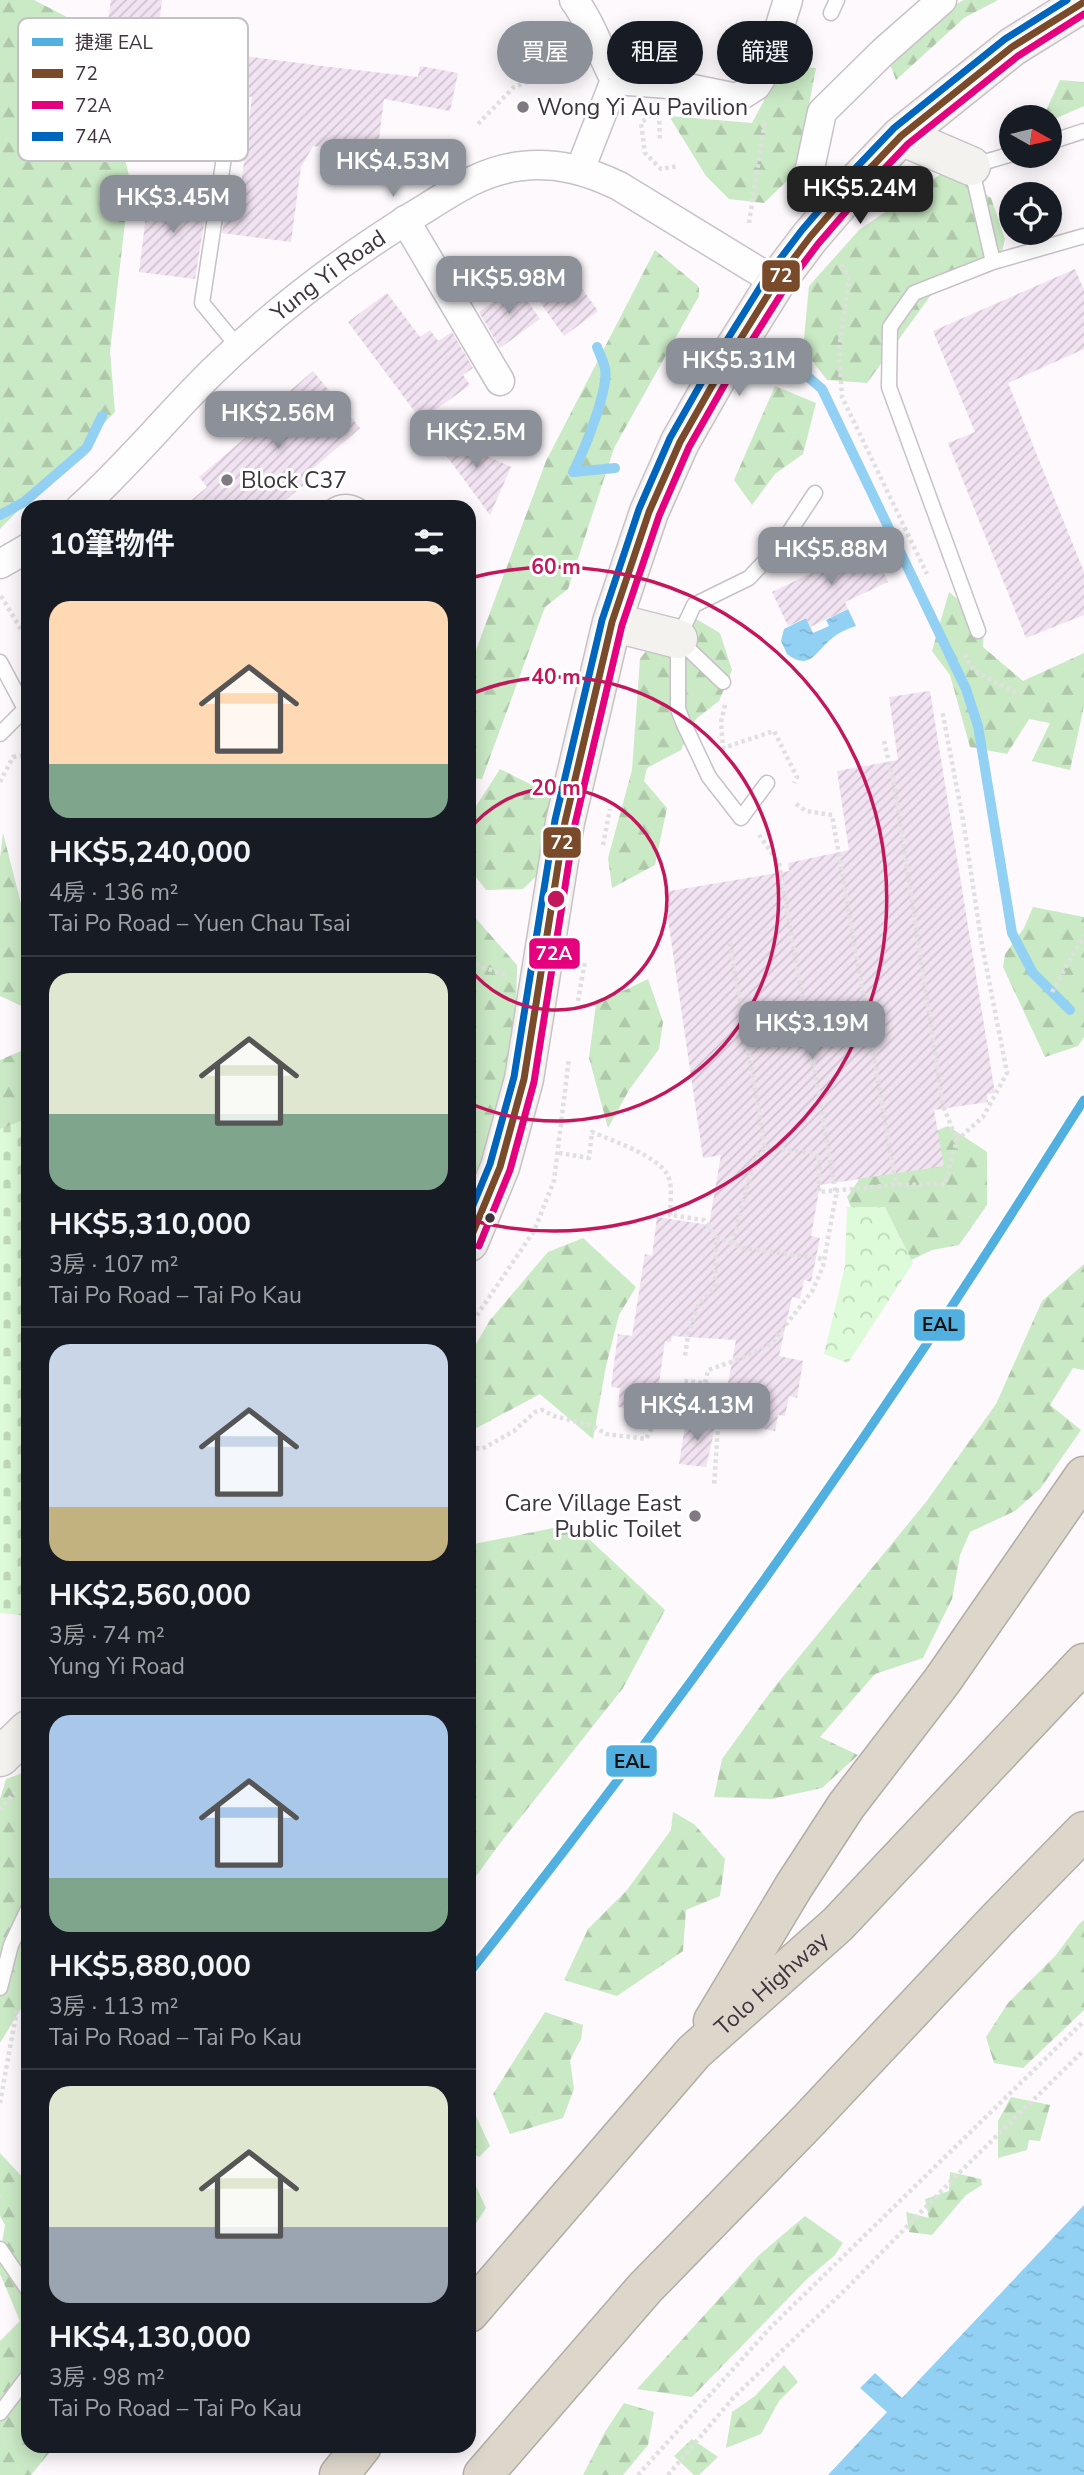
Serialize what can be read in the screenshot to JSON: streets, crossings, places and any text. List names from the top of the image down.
{
  "streets": {
    "highway": ["Tolo Highway"],
    "street": ["Yung Yi Road"]
  },
  "places": ["Wong Yi Au Pavilion", "Block C37", "Care Village East Public Toilet"],
  "lines": [
    "transit line 74A",
    "transit line 72",
    "transit line 72A",
    "metro line EAL"
  ],
  "legend": [
    "捷運 EAL",
    "72",
    "72A",
    "74A"
  ],
  "north": "right",
  "page": {
    "chip": ["買屋", "租屋", "篩選"],
    "price": [
      "HK$4.53M",
      "HK$5.24M",
      "HK$3.45M",
      "HK$5.98M",
      "HK$5.31M",
      "HK$2.56M",
      "HK$2.5M",
      "HK$5.88M",
      "HK$3.19M",
      "HK$4.13M"
    ],
    "heading": "10筆物件",
    "list": [
      {
        "name": "HK$5,240,000",
        "note": "4房 · 136 m² · Tai Po Road – Yuen Chau Tsai"
      },
      {
        "name": "HK$5,310,000",
        "note": "3房 · 107 m² · Tai Po Road – Tai Po Kau"
      },
      {
        "name": "HK$2,560,000",
        "note": "3房 · 74 m² · Yung Yi Road"
      },
      {
        "name": "HK$5,880,000",
        "note": "3房 · 113 m² · Tai Po Road – Tai Po Kau"
      },
      {
        "name": "HK$4,130,000",
        "note": "3房 · 98 m² · Tai Po Road – Tai Po Kau"
      }
    ]
  },
  "rings": ["60 m", "40 m", "20 m"]
}
